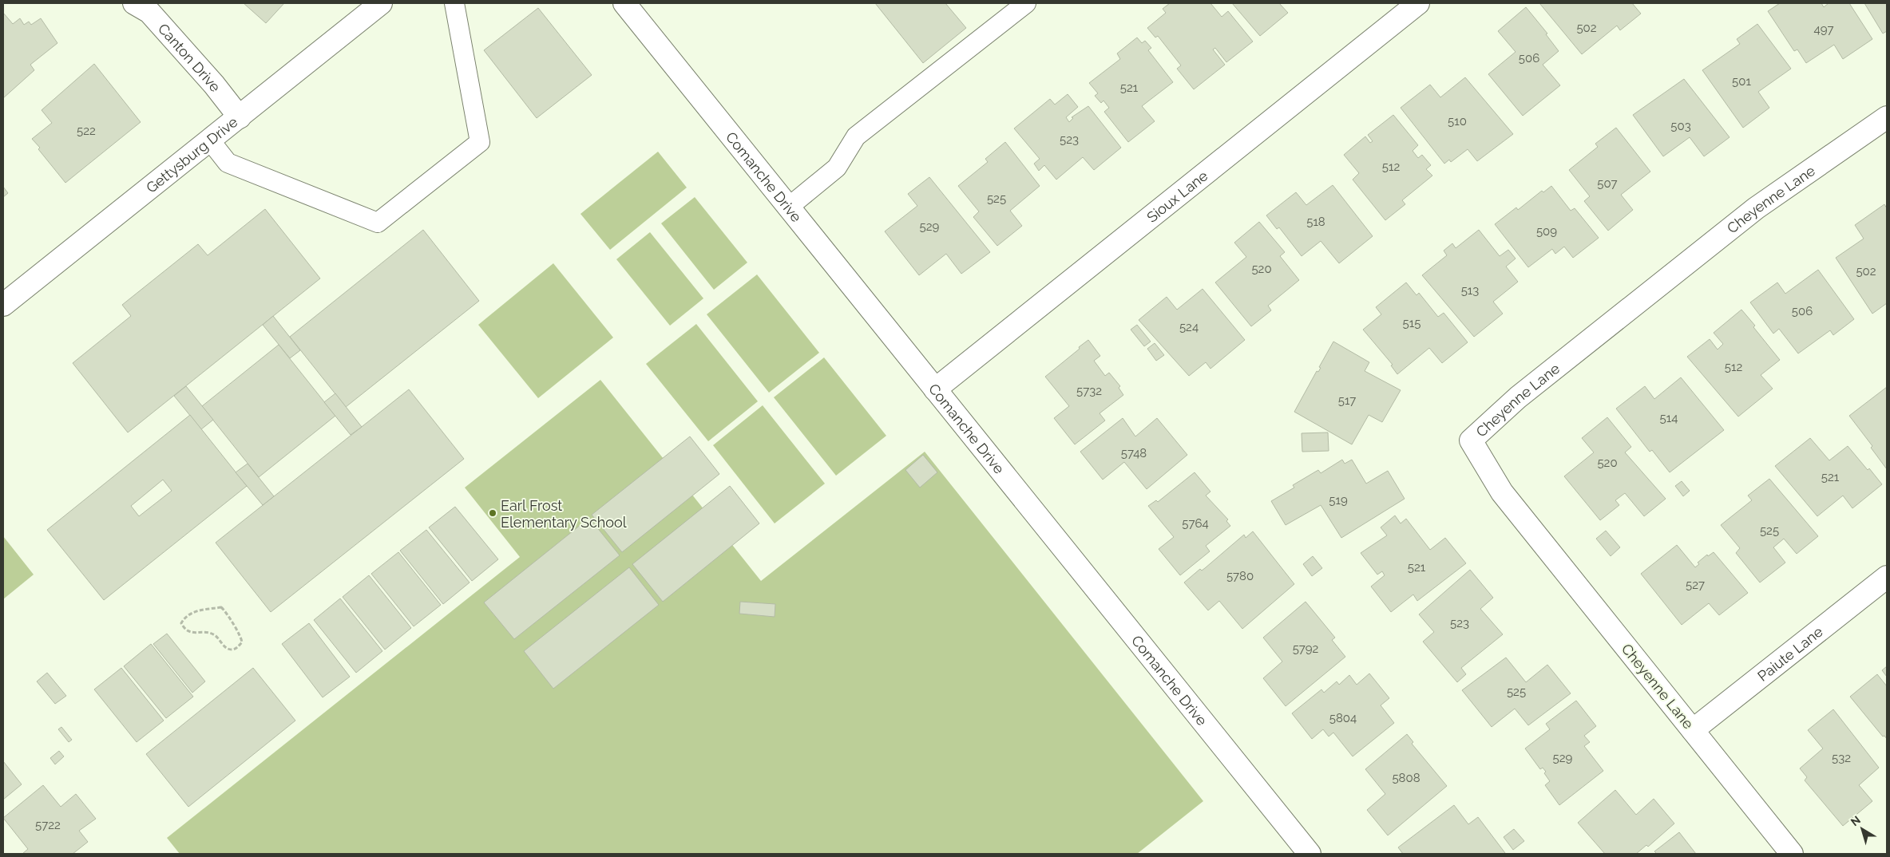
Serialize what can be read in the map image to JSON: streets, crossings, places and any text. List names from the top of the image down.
{
  "streets": {
    "street": [
      "Canton Drive",
      "Gettysburg Drive",
      "Comanche Drive",
      "Sioux Lane",
      "Cheyenne Lane",
      "Paiute Lane"
    ]
  },
  "crossings": [
    ["Canton Drive", "Gettysburg Drive"],
    ["Comanche Drive", "Sioux Lane"],
    ["Cheyenne Lane", "Paiute Lane"]
  ],
  "places": ["Earl Frost Elementary School"],
  "house_numbers": [
    "502",
    "497",
    "506",
    "501",
    "521",
    "510",
    "503",
    "522",
    "523",
    "512",
    "507",
    "525",
    "518",
    "529",
    "509",
    "520",
    "502",
    "513",
    "506",
    "515",
    "524",
    "512",
    "5732",
    "517",
    "514",
    "5748",
    "520",
    "521",
    "519",
    "5764",
    "525",
    "521",
    "5780",
    "527",
    "523",
    "5792",
    "525",
    "5804",
    "529",
    "532",
    "5808",
    "5722"
  ],
  "north": "top left"
}
